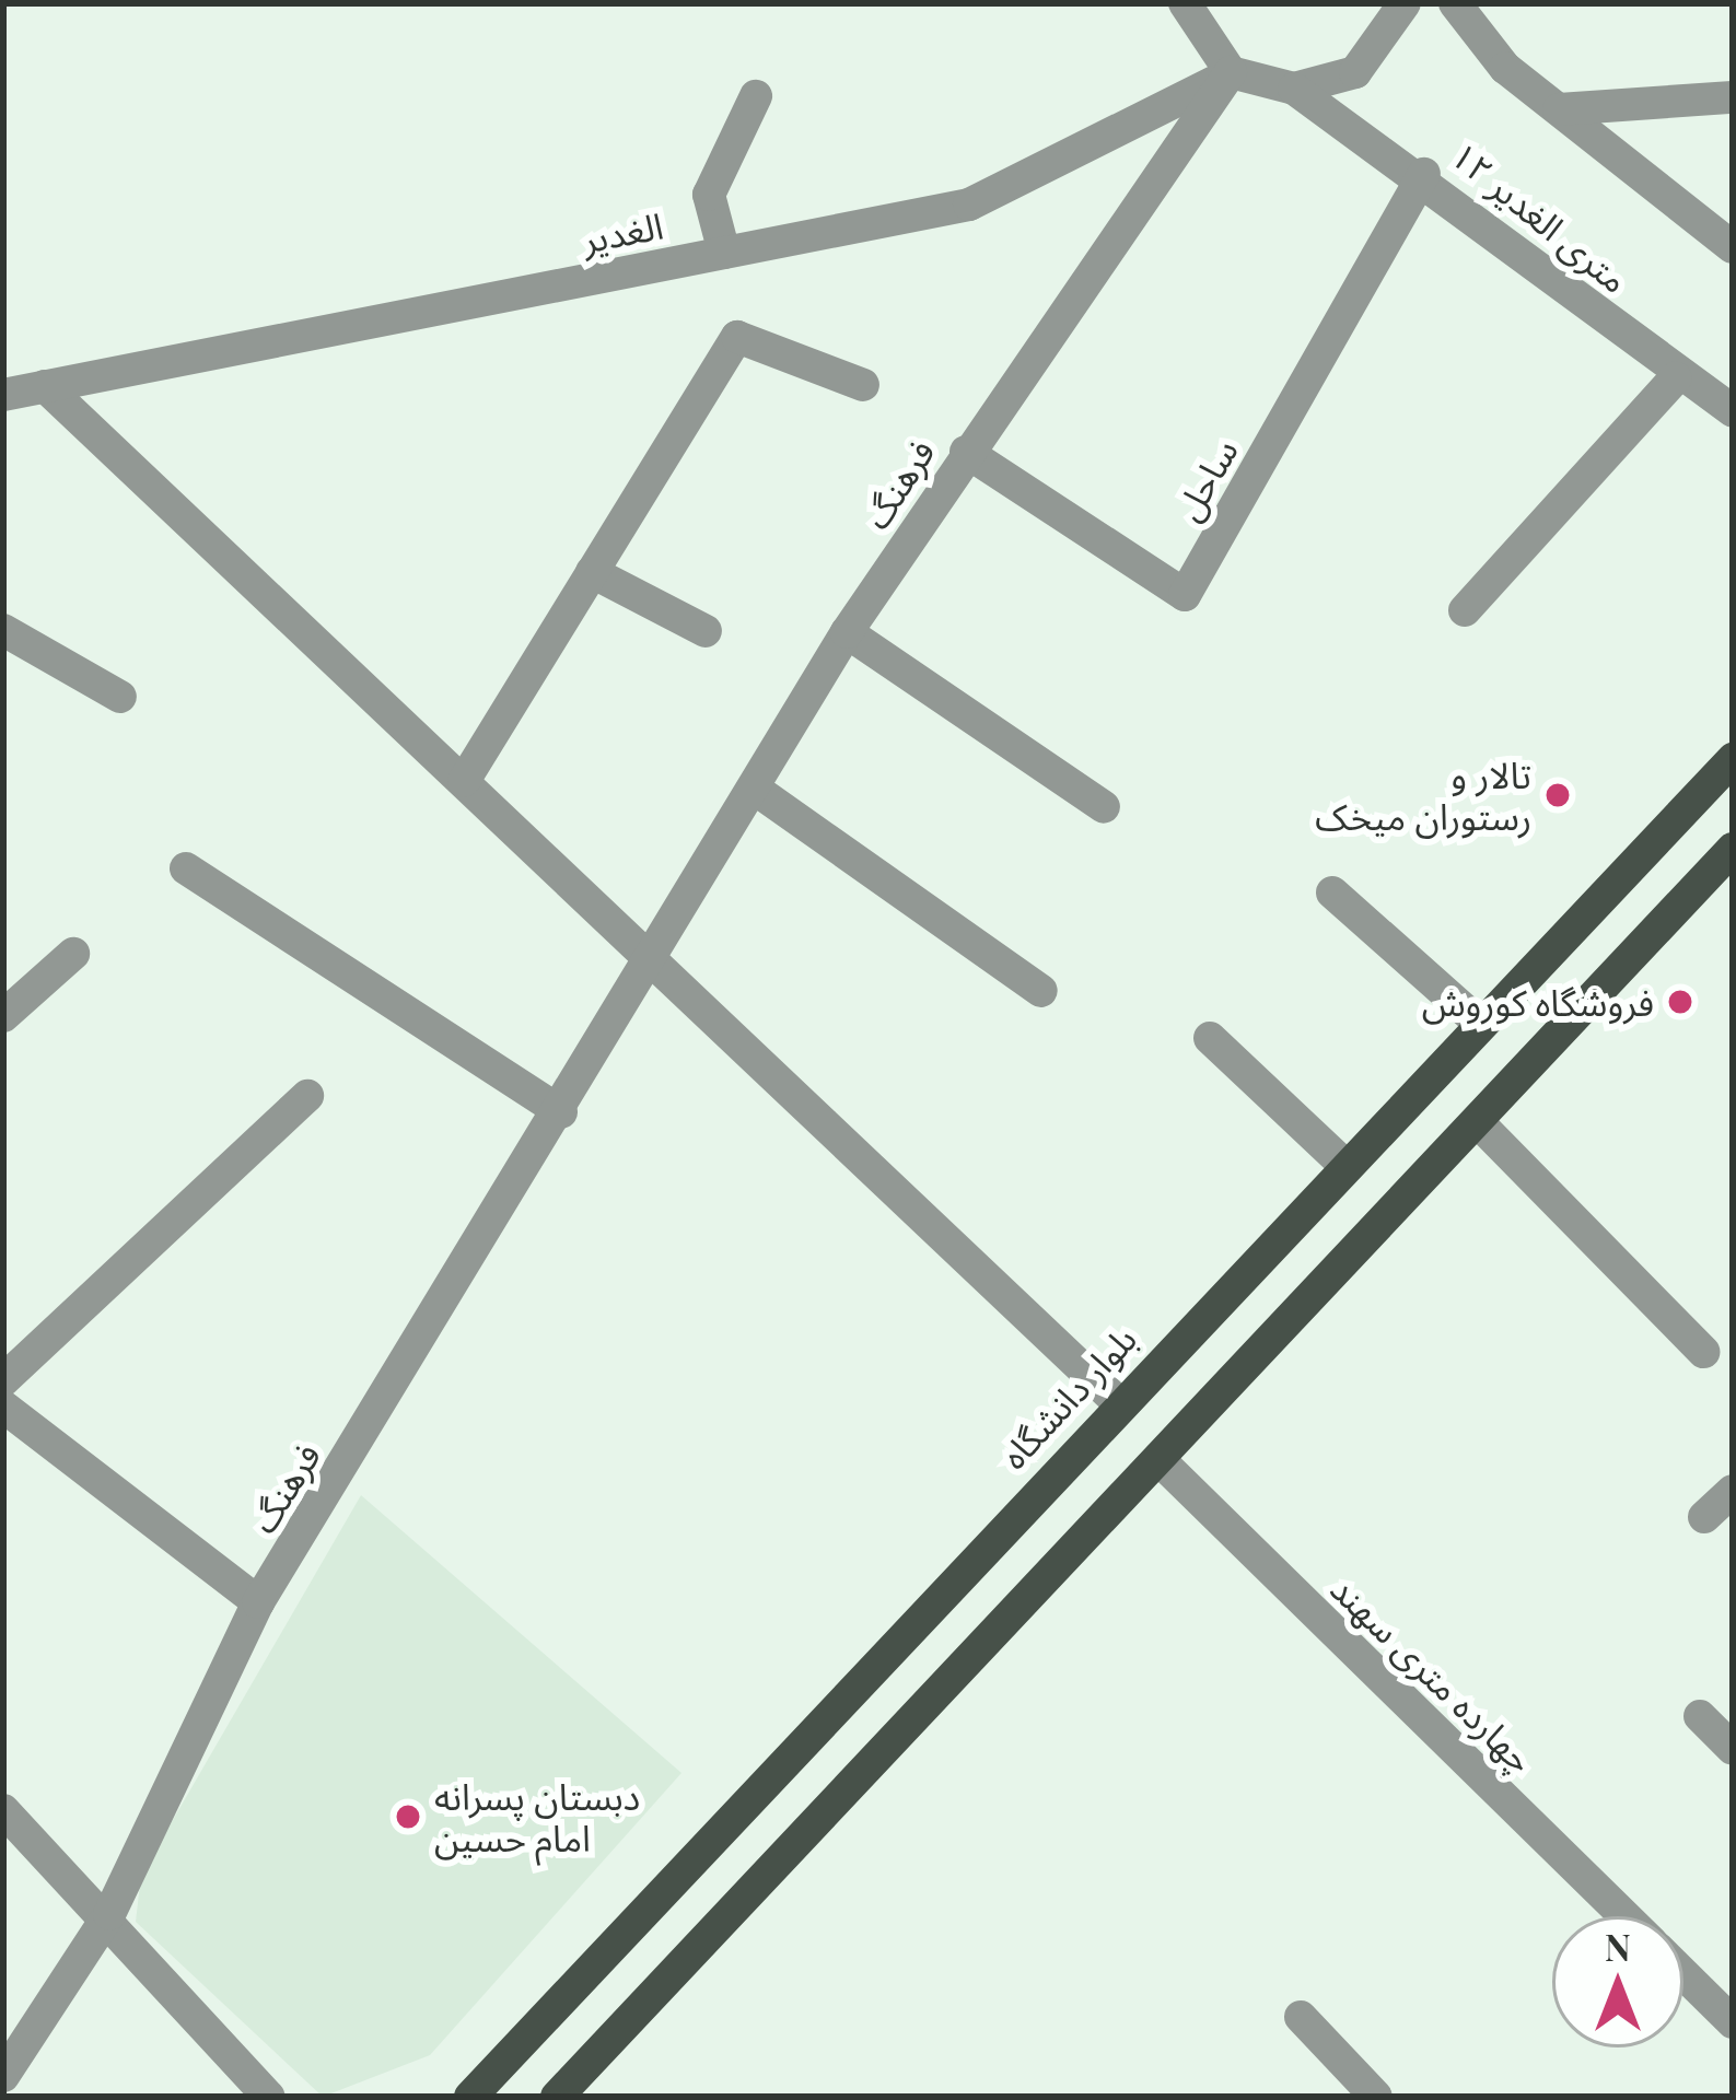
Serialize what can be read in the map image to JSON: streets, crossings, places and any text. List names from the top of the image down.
{
  "streets": {
    "main road": ["بلوار دانشگاه"],
    "street": [
      "۱۲ متری الغدیر",
      "الغدیر",
      "ساحل",
      "فرهنگ",
      "چهارده متری سهند"
    ]
  },
  "crossings": [
    ["۱۲ متری الغدیر", "ساحل"],
    ["الغدیر", "فرهنگ"],
    ["ساحل", "فرهنگ"]
  ],
  "places": ["تالار و رستوران میخک", "فروشگاه کوروش", "دبستان پسرانه امام حسین"],
  "north": "top"
}
